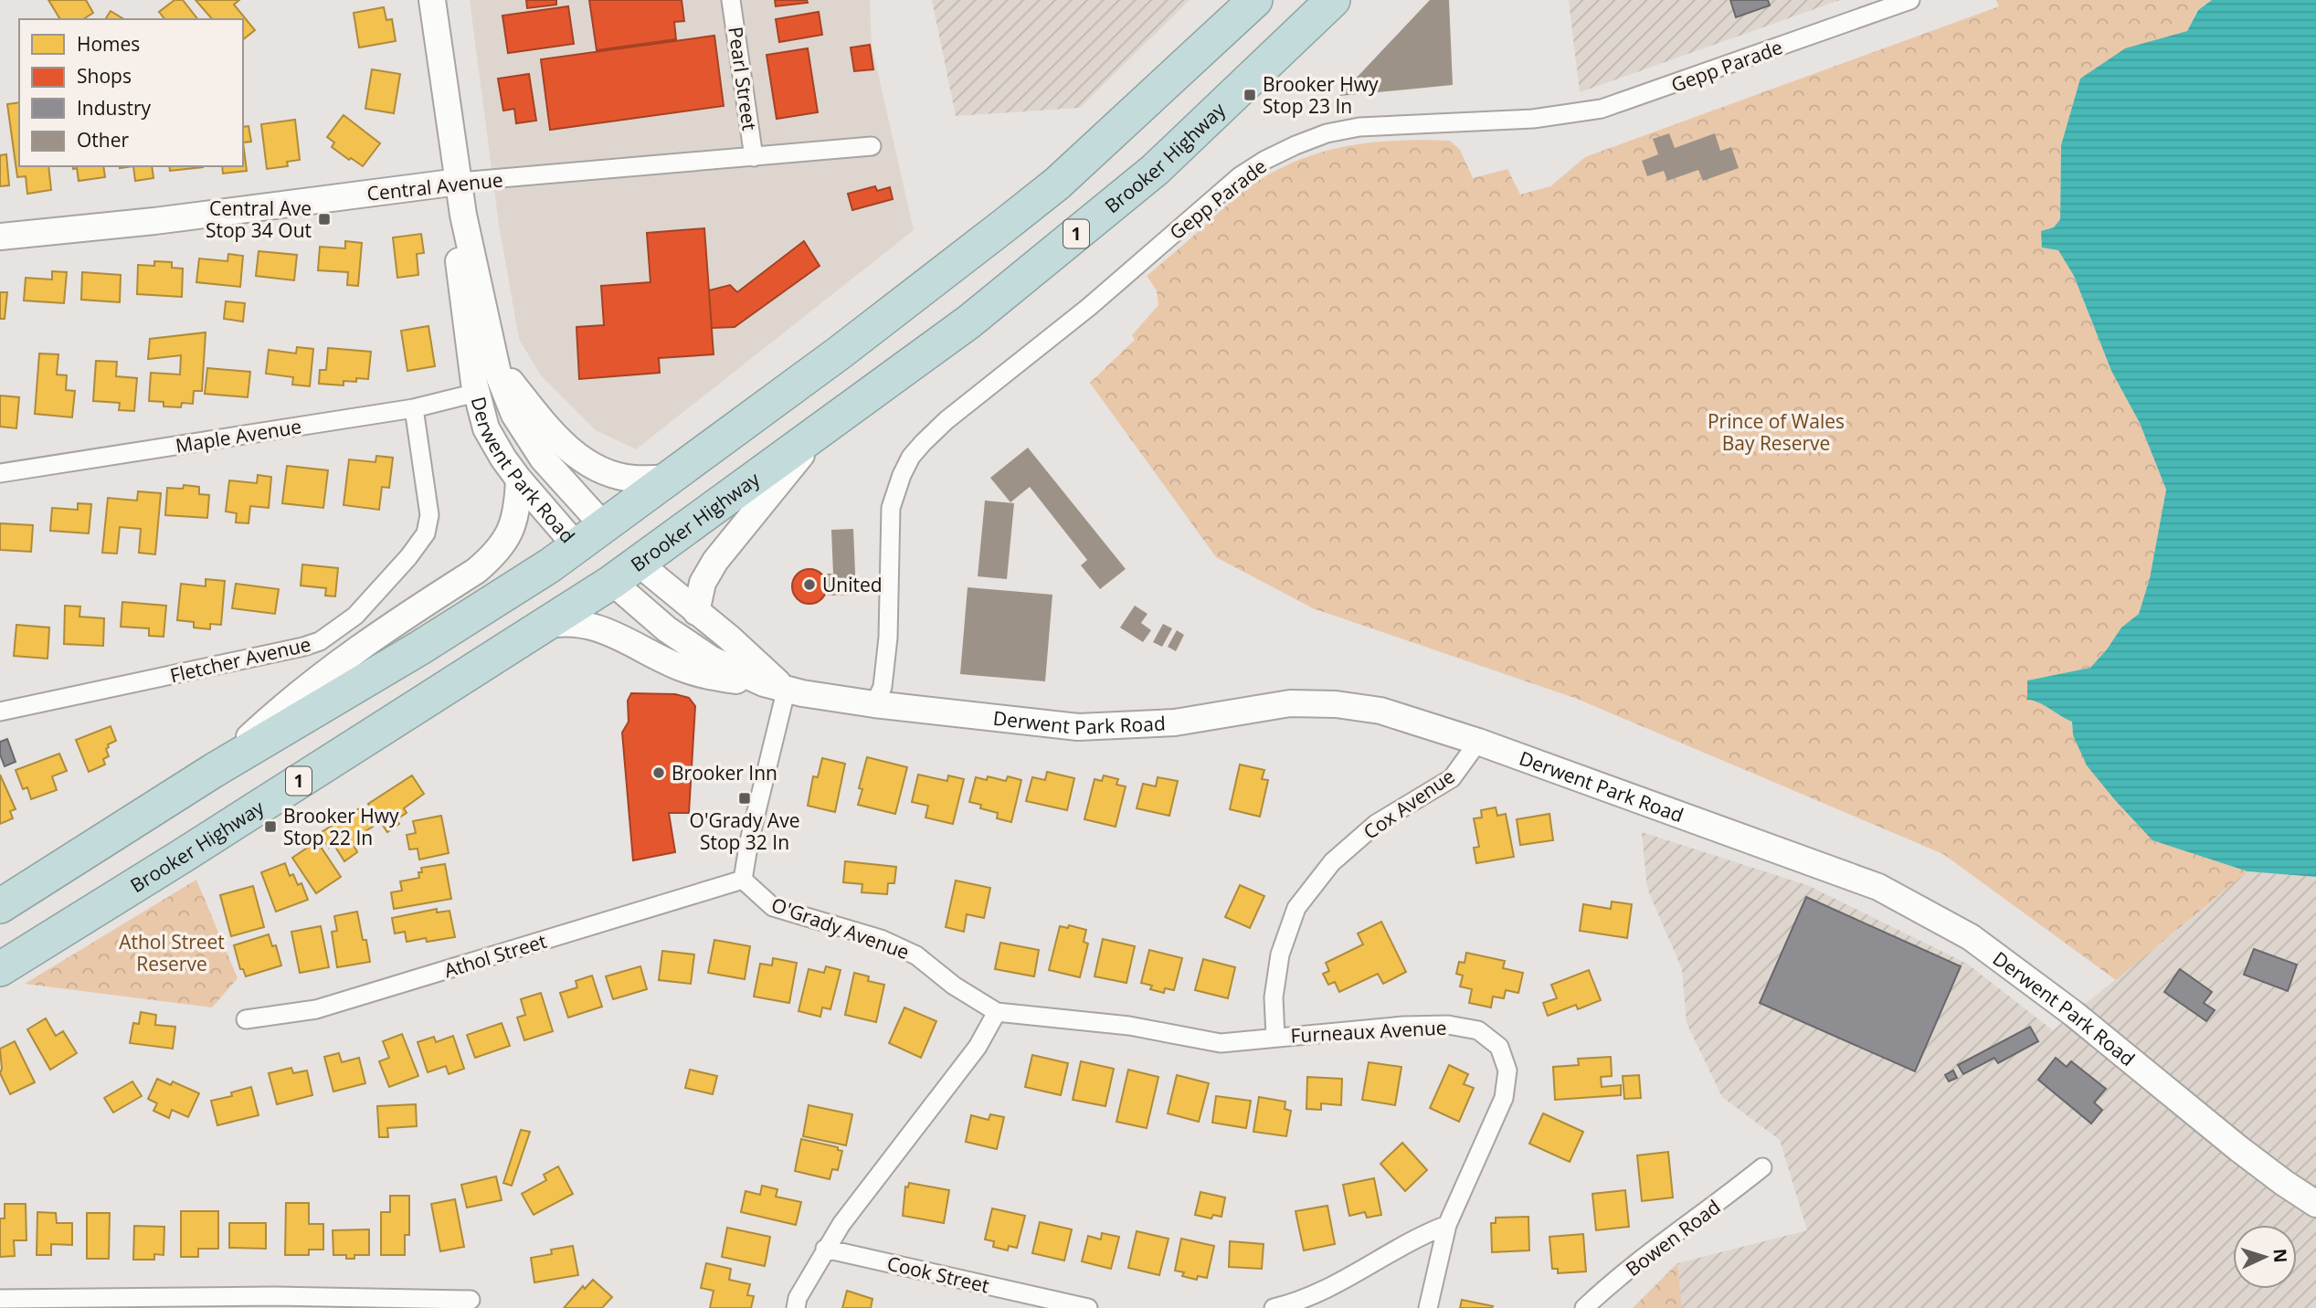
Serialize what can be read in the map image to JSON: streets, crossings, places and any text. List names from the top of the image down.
{
  "streets": {
    "highway": ["Brooker Highway", "1", "Derwent Park Road"],
    "street": [
      "Gepp Parade",
      "Pearl Street",
      "Central Avenue",
      "Maple Avenue",
      "Fletcher Avenue",
      "Cox Avenue",
      "O'Grady Avenue",
      "Athol Street",
      "Furneaux Avenue",
      "Bowen Road",
      "Cook Street"
    ]
  },
  "crossings": [
    ["Gepp Parade", "Derwent Park Road"],
    ["Pearl Street", "Central Avenue"],
    ["Brooker Highway", "Derwent Park Road"],
    ["Central Avenue", "Derwent Park Road"],
    ["Maple Avenue", "Derwent Park Road"],
    ["Maple Avenue", "Fletcher Avenue"],
    ["Derwent Park Road", "Cox Avenue"],
    ["Cox Avenue", "Furneaux Avenue"],
    ["O'Grady Avenue", "Athol Street"],
    ["O'Grady Avenue", "Furneaux Avenue"]
  ],
  "parks": ["Prince of Wales Bay Reserve", "Athol Street Reserve"],
  "places": {
    "transit": [
      "Brooker Hwy Stop 23 In",
      "Central Ave Stop 34 Out",
      "O'Grady Ave Stop 32 In",
      "Brooker Hwy Stop 22 In"
    ],
    "other": ["United", "Brooker Inn"]
  },
  "legend": [
    "Homes",
    "Shops",
    "Industry",
    "Other"
  ],
  "north": "right"
}
